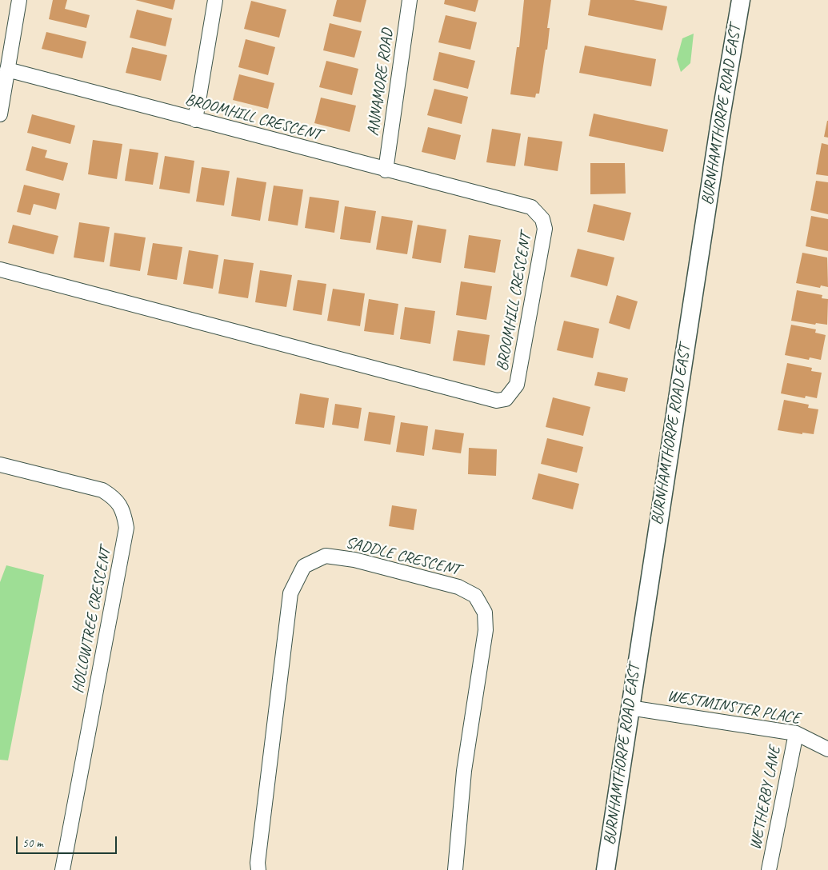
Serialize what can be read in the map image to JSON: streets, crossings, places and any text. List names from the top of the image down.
{
  "streets": {
    "main road": ["BURNHAMTHORPE ROAD EAST"],
    "street": [
      "ANNAMORE ROAD",
      "BROOMHILL CRESCENT",
      "SADDLE CRESCENT",
      "HOLLOWTREE CRESCENT",
      "WESTMINSTER PLACE",
      "WETHERBY LANE"
    ]
  },
  "crossings": [
    ["ANNAMORE ROAD", "BROOMHILL CRESCENT"],
    ["BURNHAMTHORPE ROAD EAST", "WESTMINSTER PLACE"],
    ["WESTMINSTER PLACE", "WETHERBY LANE"]
  ],
  "scale_bar": "50 m"
}
